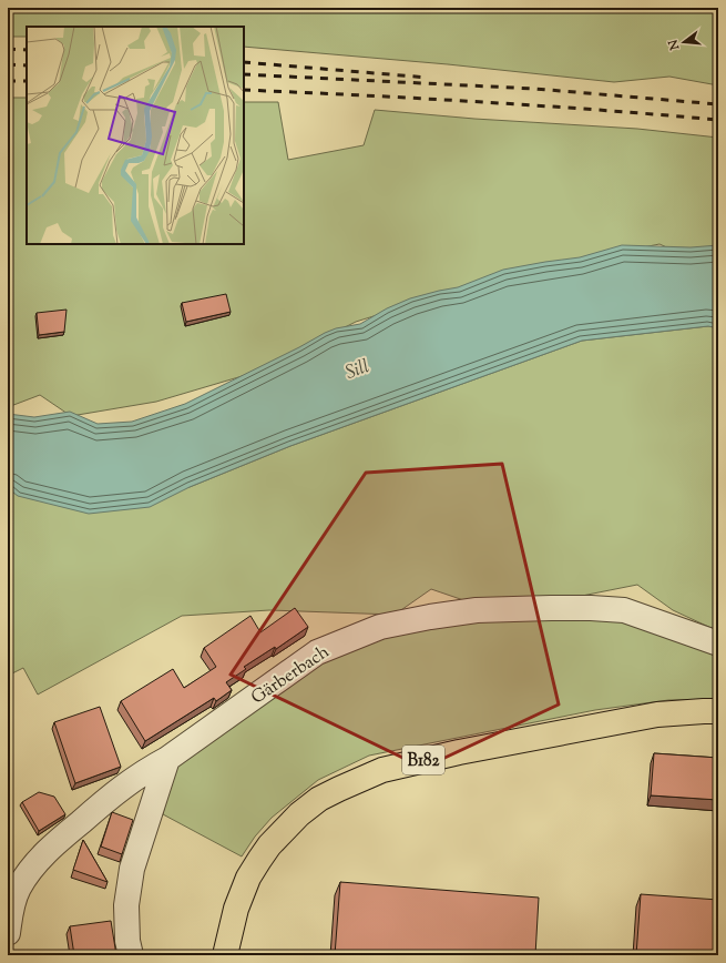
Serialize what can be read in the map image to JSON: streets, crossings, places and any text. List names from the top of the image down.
{
  "streets": {
    "main road": ["B182"],
    "street": ["Gärberbach"]
  },
  "water": ["Sill"],
  "north": "left"
}
